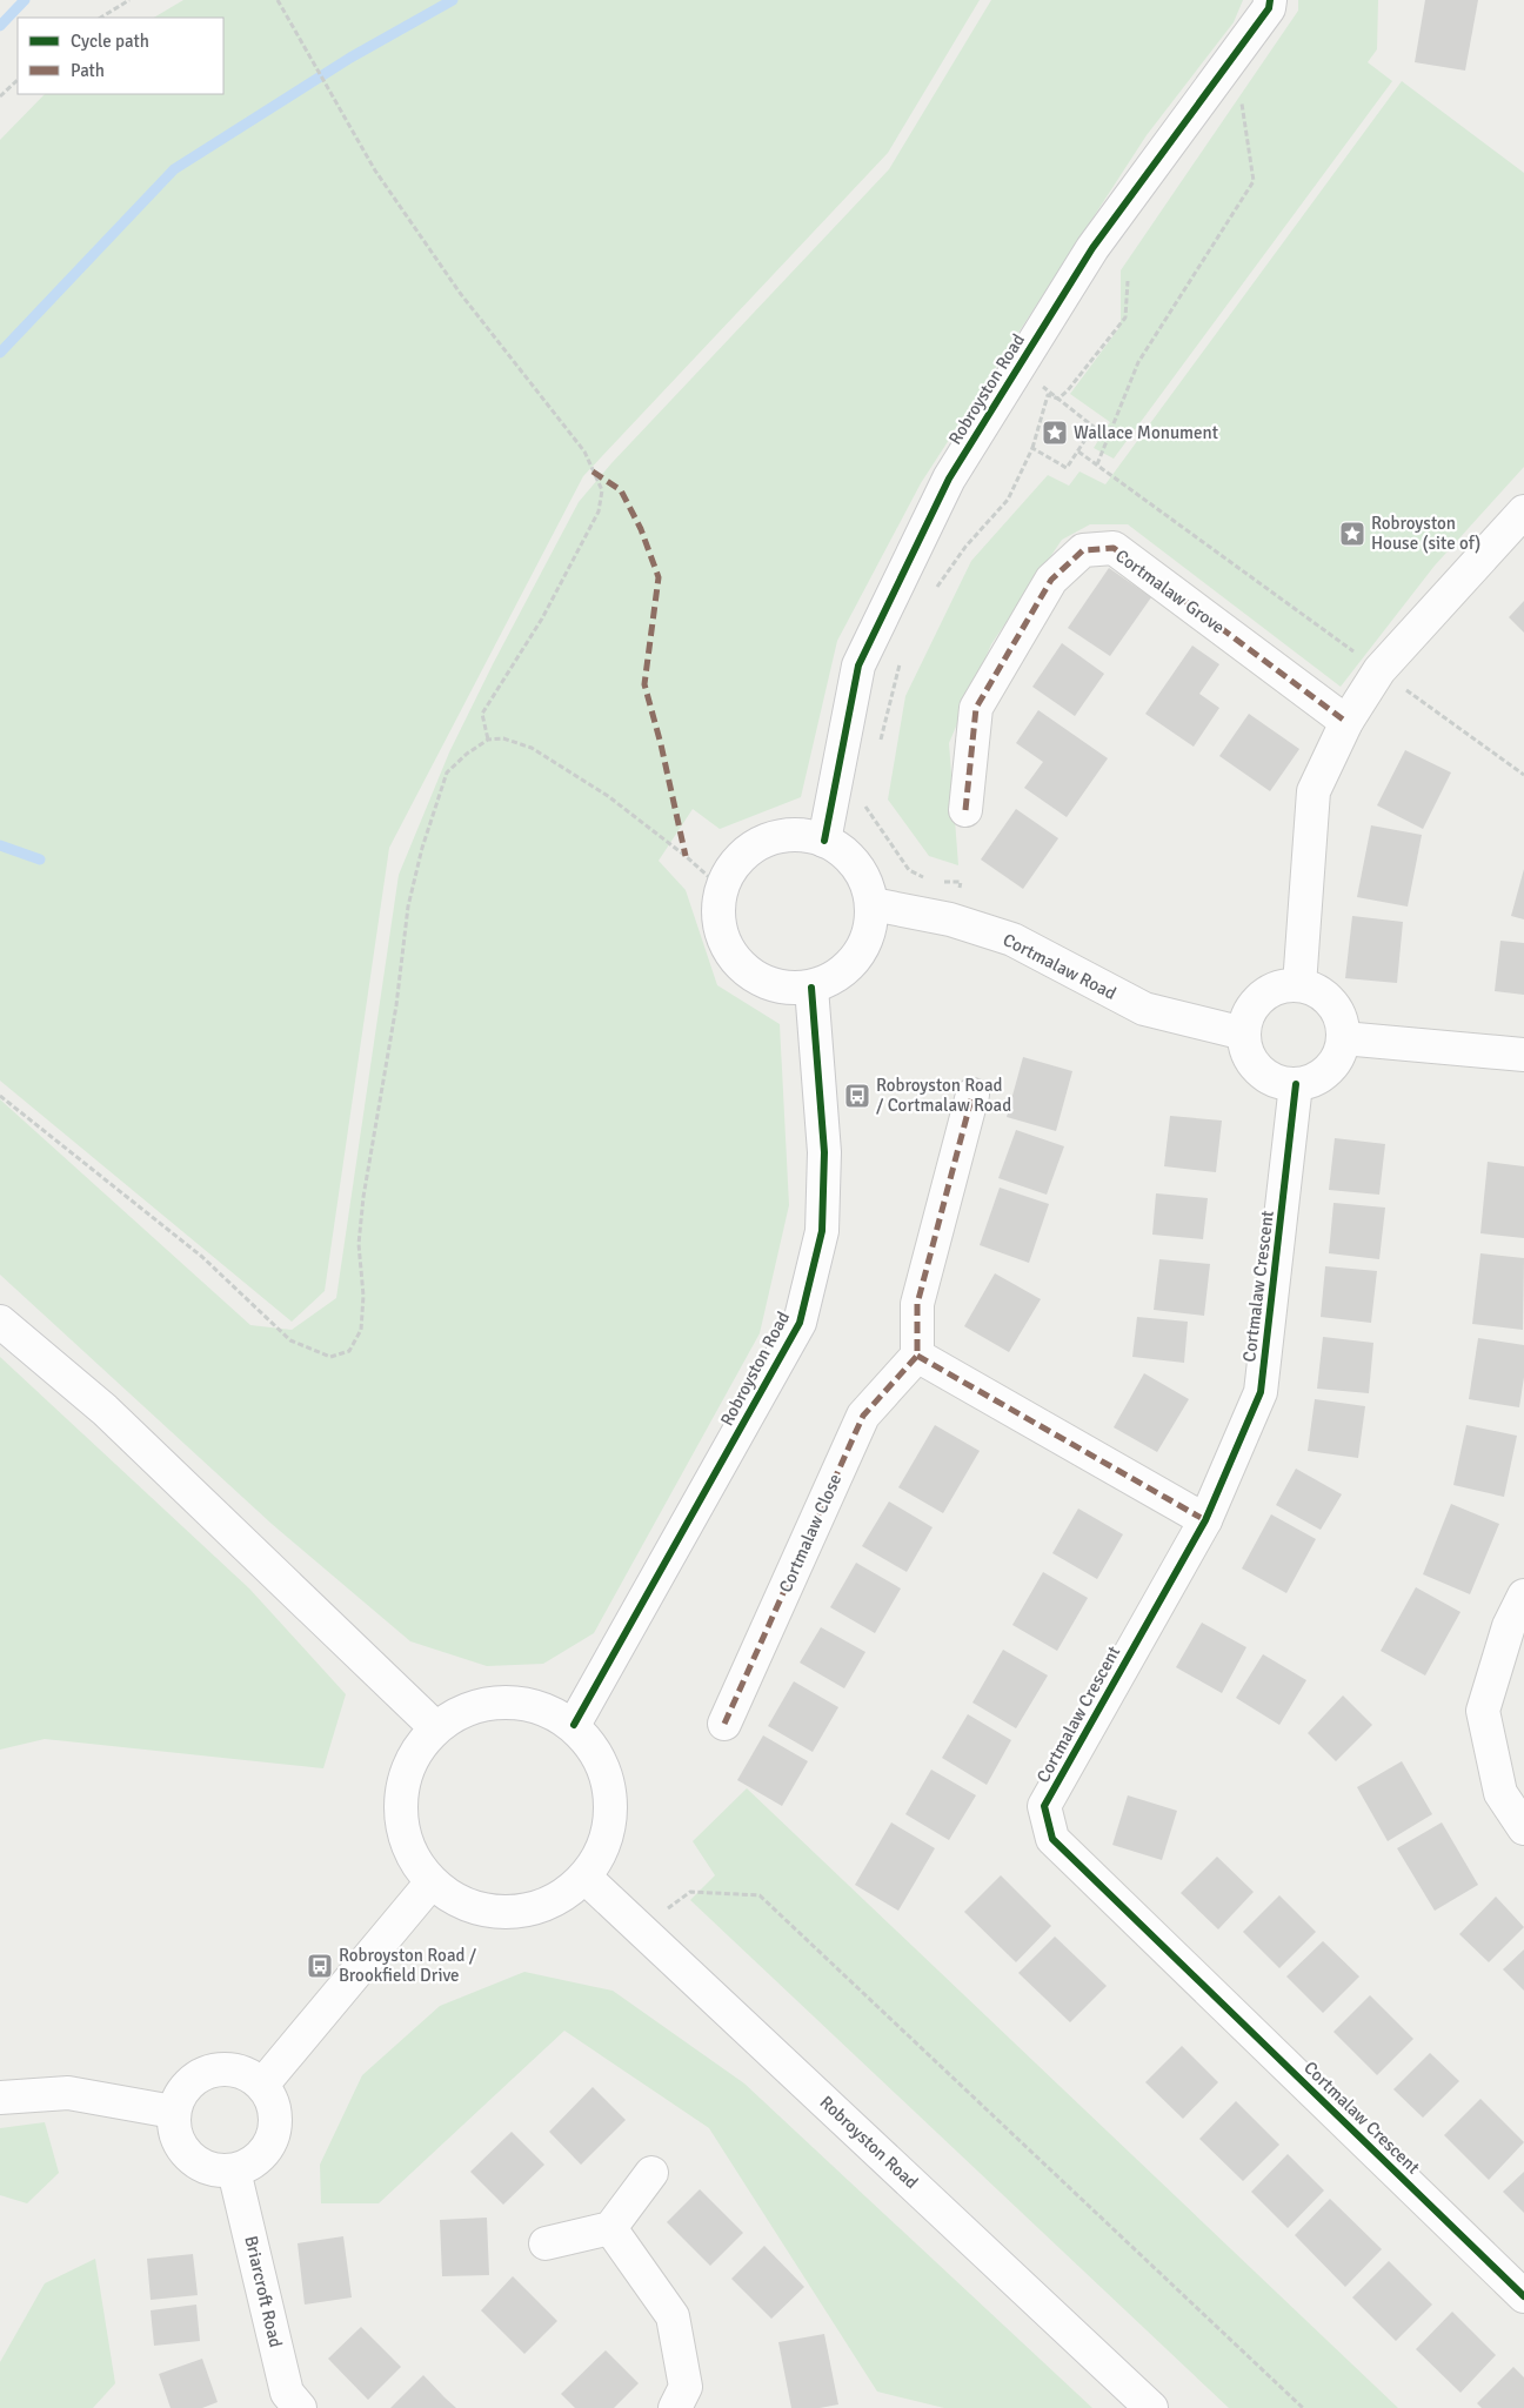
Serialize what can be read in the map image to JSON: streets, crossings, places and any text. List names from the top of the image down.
{
  "streets": {
    "street": [
      "Robroyston Road",
      "Cortmalaw Grove",
      "Cortmalaw Road",
      "Cortmalaw Crescent",
      "Cortmalaw Close",
      "Briarcroft Road"
    ]
  },
  "crossings": [
    ["Robroyston Road", "Cortmalaw Road"],
    ["Cortmalaw Road", "Cortmalaw Crescent"]
  ],
  "places": {
    "place": ["Wallace Monument", "Robroyston House (site of)"],
    "bus stop": ["Robroyston Road / Cortmalaw Road", "Robroyston Road / Brookfield Drive"]
  },
  "legend": ["Cycle path", "Path"]
}
